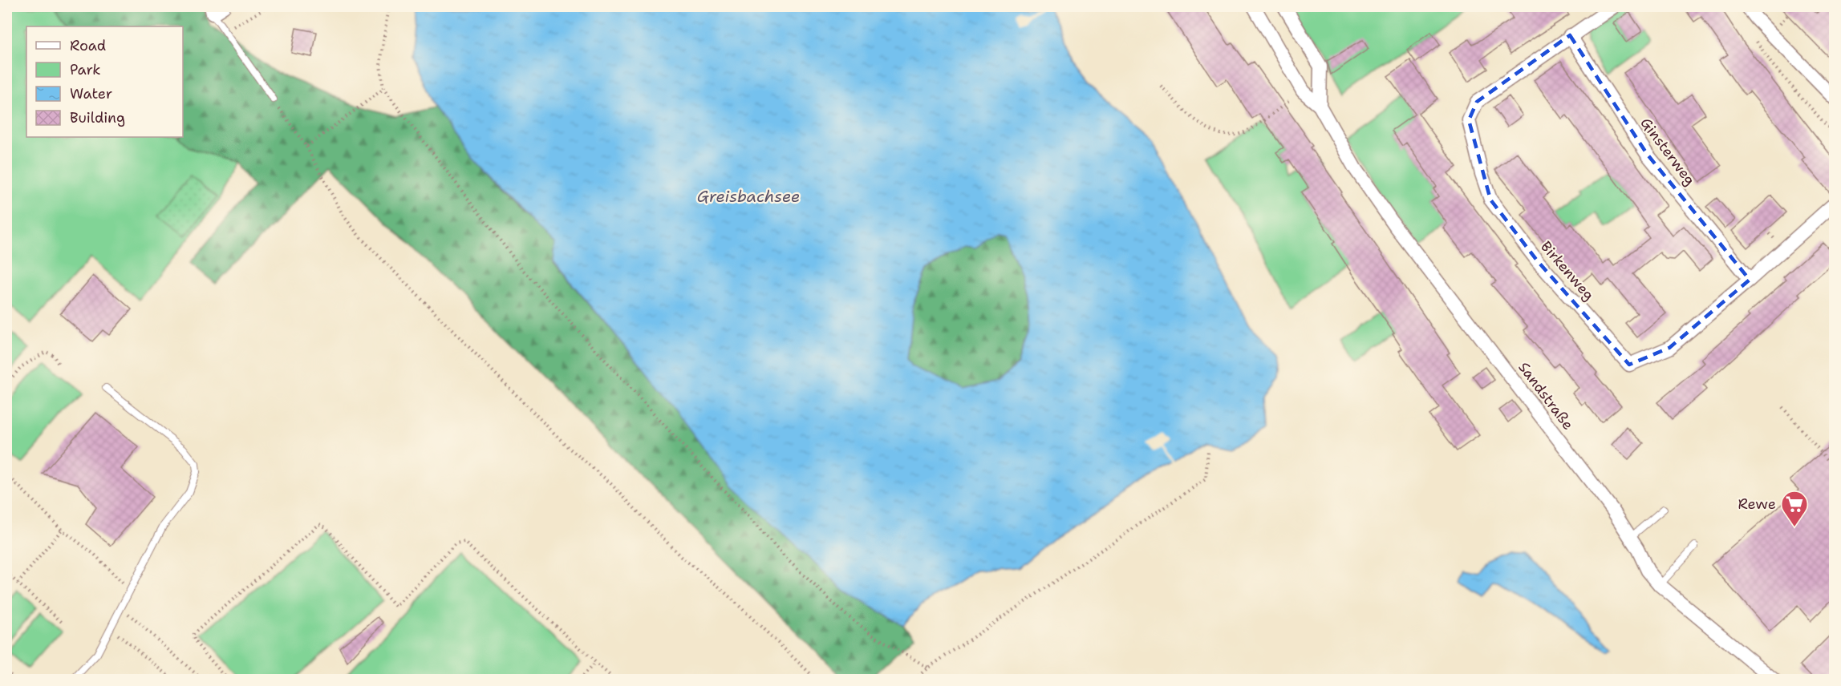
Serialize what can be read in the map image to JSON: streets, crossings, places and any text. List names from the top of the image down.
{
  "streets": {
    "street": ["Ginsterweg", "Birkenweg", "Sandstraße"]
  },
  "crossings": [
    ["Ginsterweg", "Birkenweg"]
  ],
  "water": ["Greisbachsee"],
  "places": {
    "supermarket": ["Rewe"]
  },
  "legend": [
    "Road",
    "Park",
    "Water",
    "Building"
  ]
}
